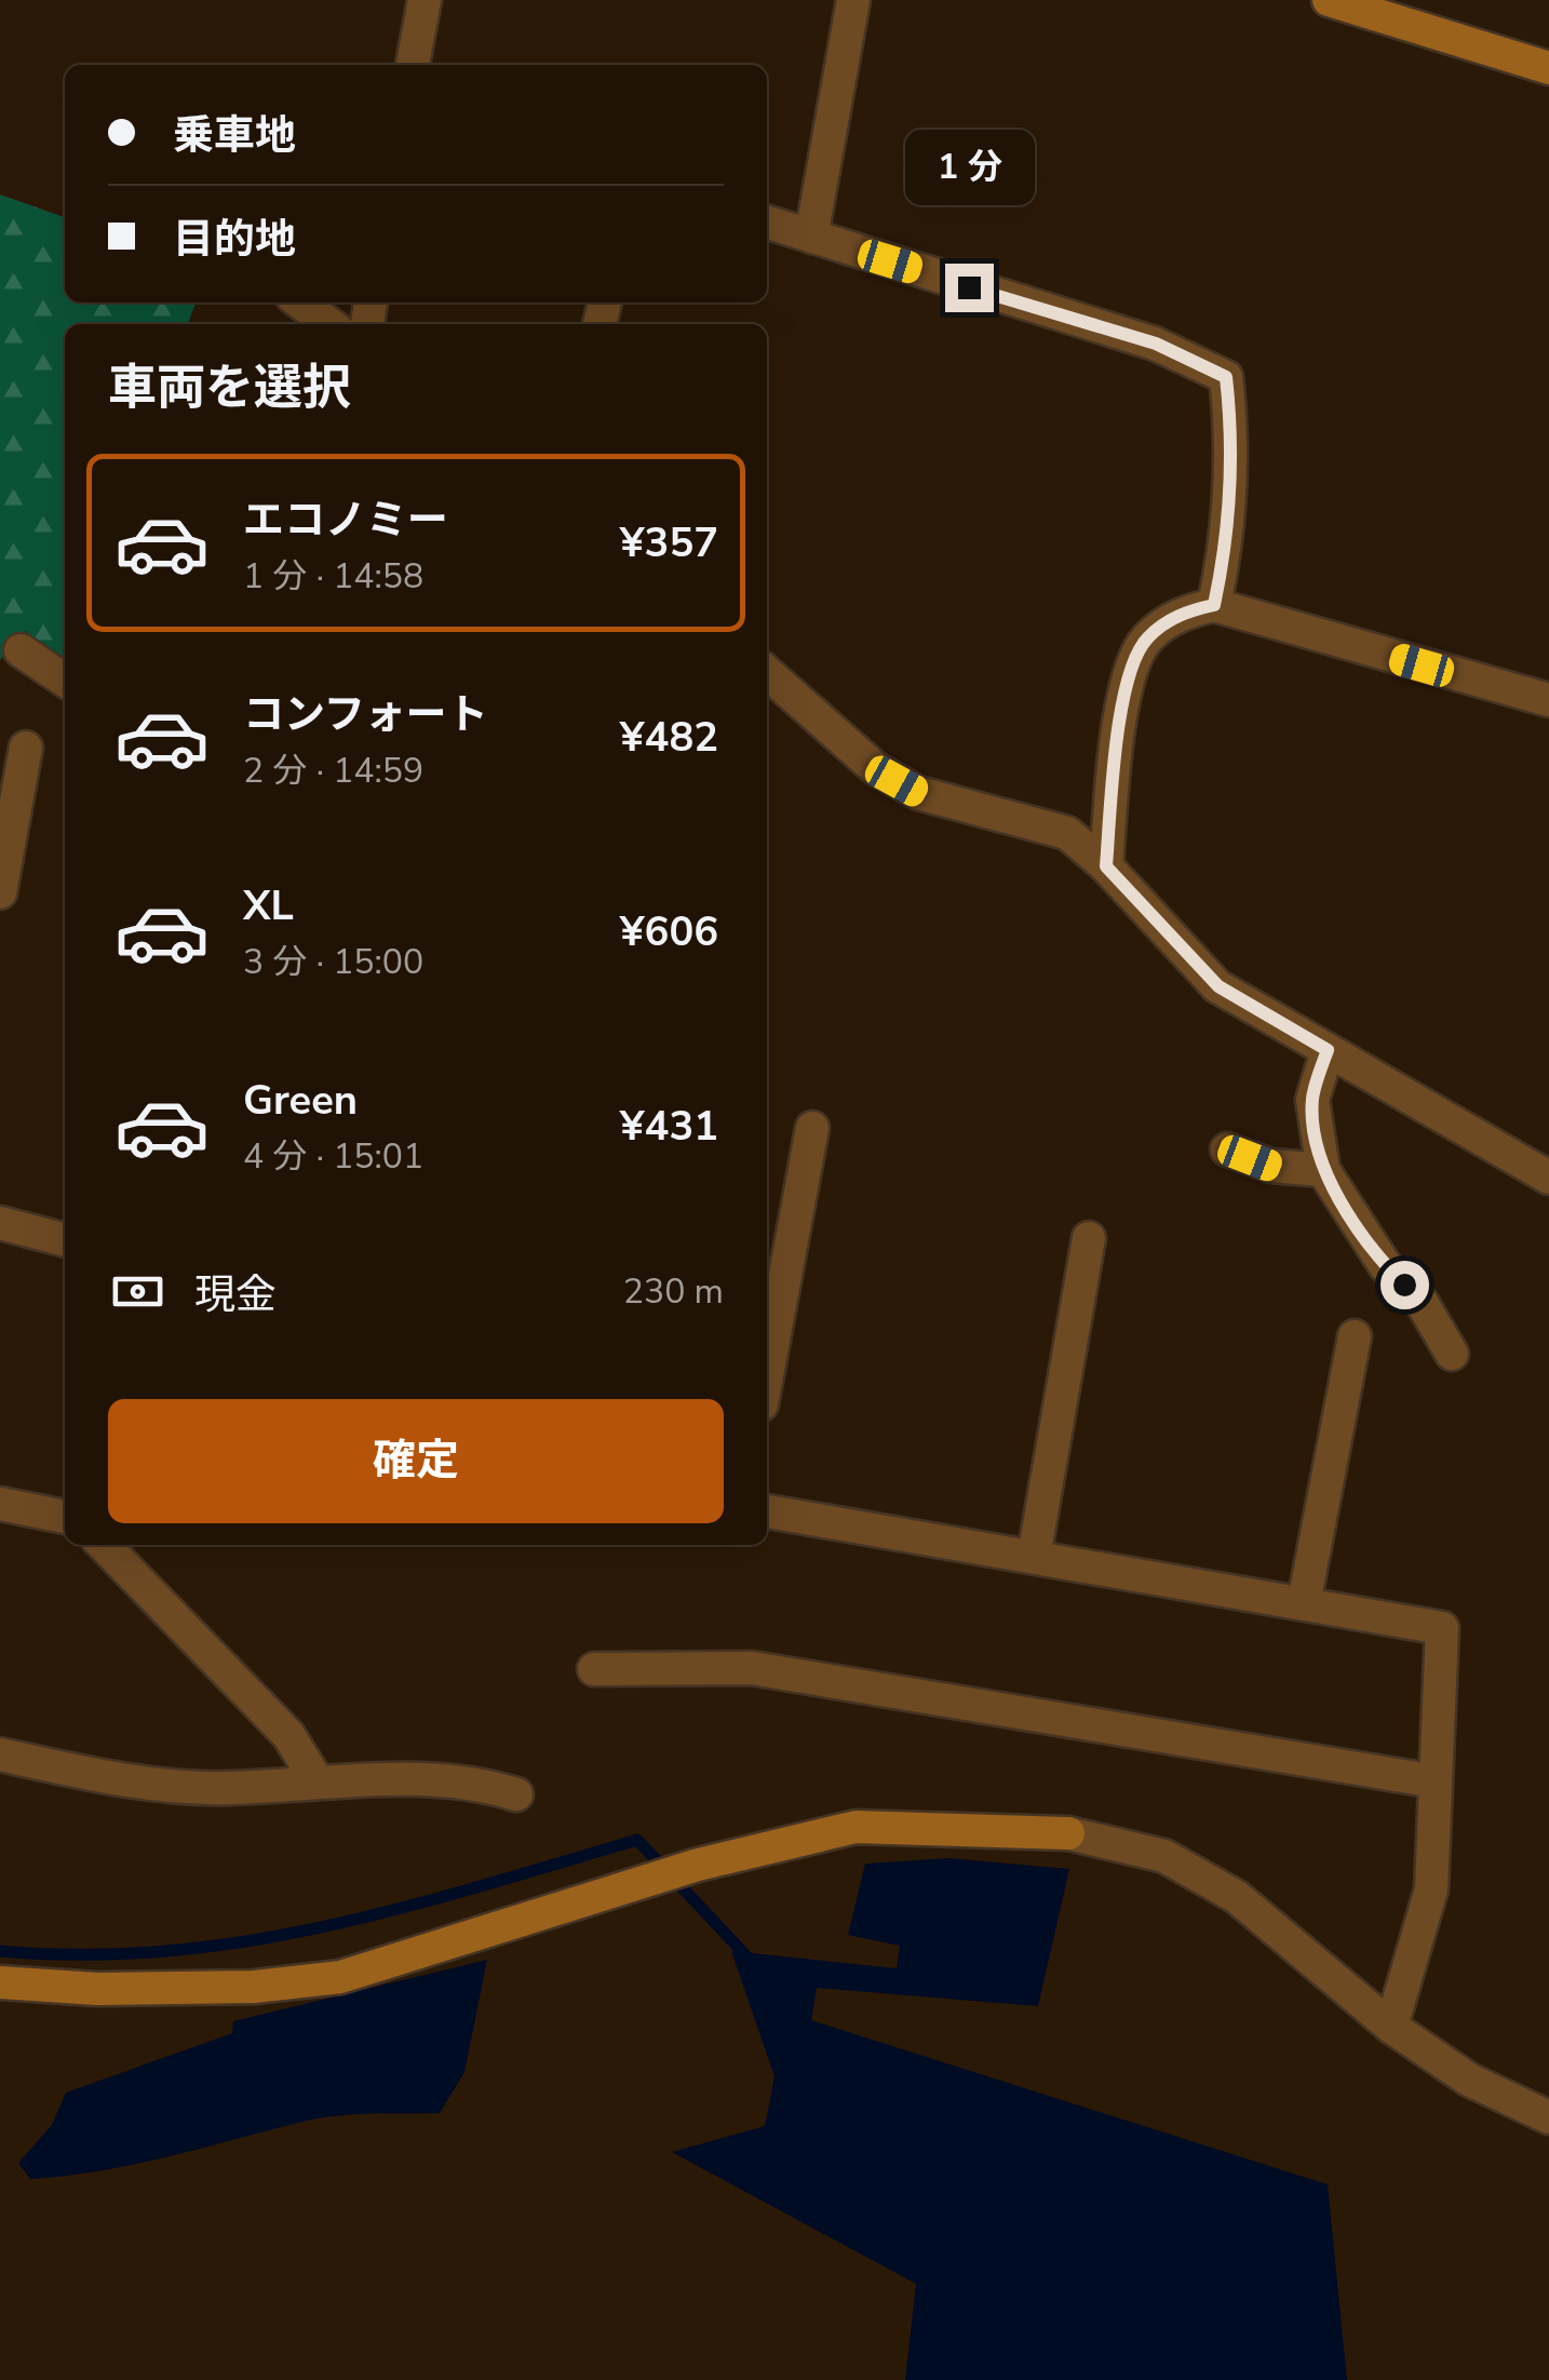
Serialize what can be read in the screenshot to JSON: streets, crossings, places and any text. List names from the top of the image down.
{
  "page": {
    "banner": ["乗車地", "目的地"],
    "bubble": "1 分",
    "heading": "車両を選択",
    "list": [
      {
        "name": "エコノミー",
        "note": "1 分 · 14:58",
        "value": "¥357"
      },
      {
        "name": "コンフォート",
        "note": "2 分 · 14:59",
        "value": "¥482"
      },
      {
        "name": "XL",
        "note": "3 分 · 15:00",
        "value": "¥606"
      },
      {
        "name": "Green",
        "note": "4 分 · 15:01",
        "value": "¥431"
      }
    ],
    "pay": ["現金", "230 m"],
    "buttons": "確定"
  }
}
